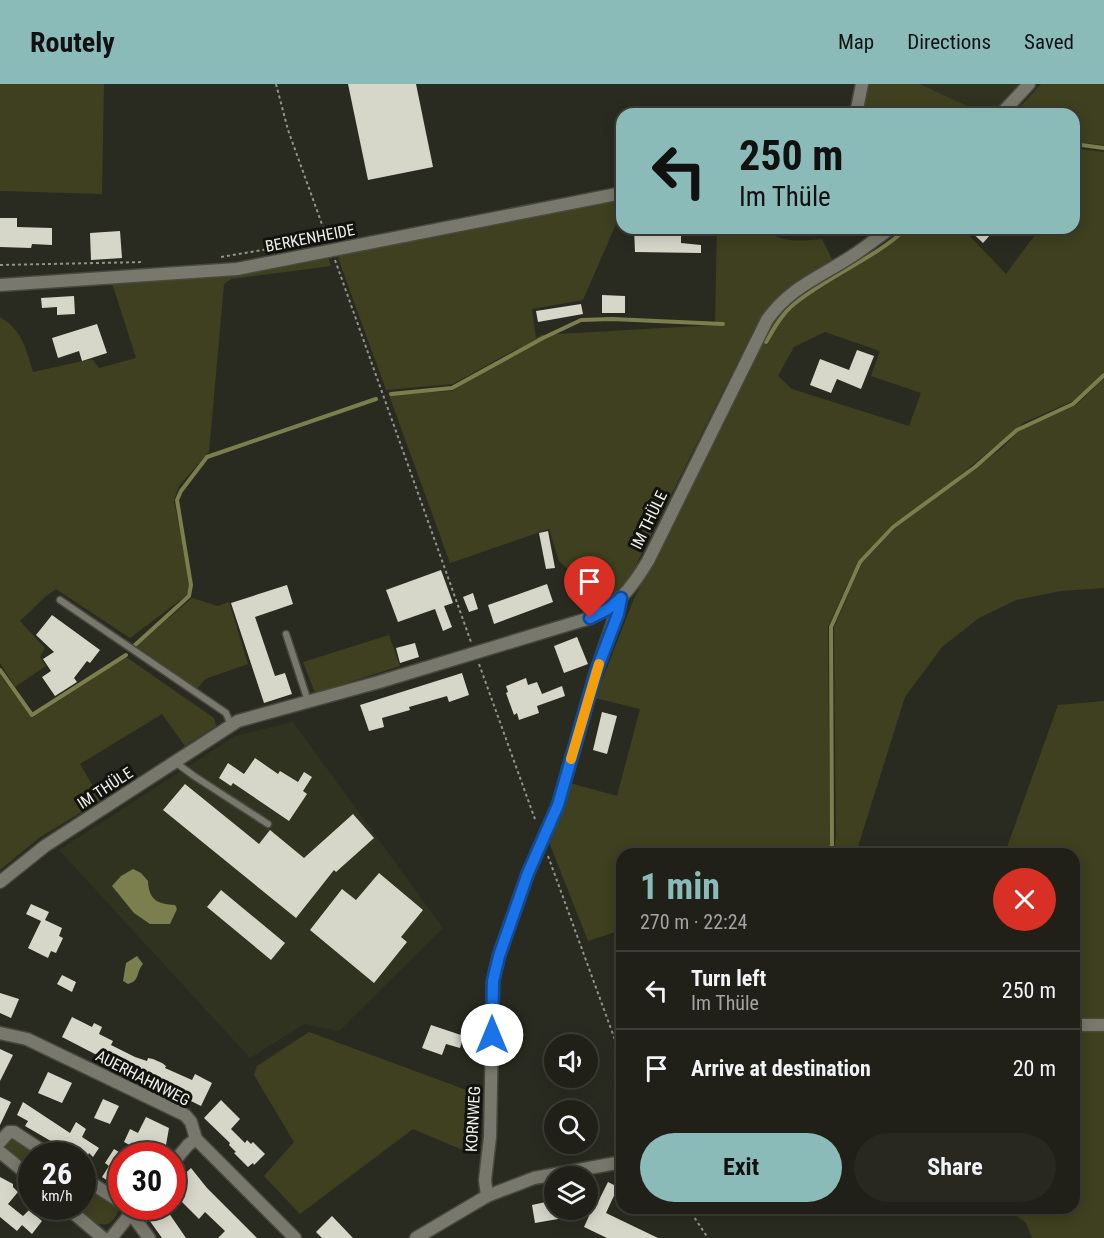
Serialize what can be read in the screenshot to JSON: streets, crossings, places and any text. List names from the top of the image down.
{
  "streets": {
    "street": [
      "BERKENHEIDE",
      "IM THÜLE",
      "AUERHAHNWEG",
      "KORNWEG"
    ]
  },
  "crossings": [
    ["IM THÜLE", "KORNWEG"]
  ],
  "page": {
    "header": "Routely",
    "nav": ["Map", "Directions", "Saved"],
    "turn": ["250 m", "Im Thüle"],
    "heading": ["1 min", "270 m · 22:24"],
    "list": [
      {
        "name": "Turn left",
        "note": "Im Thüle",
        "value": "250 m"
      },
      {
        "name": "Arrive at destination",
        "value": "20 m"
      }
    ],
    "buttons": ["Exit", "Share"],
    "speed": "26 km/h",
    "limit": "30"
  }
}
